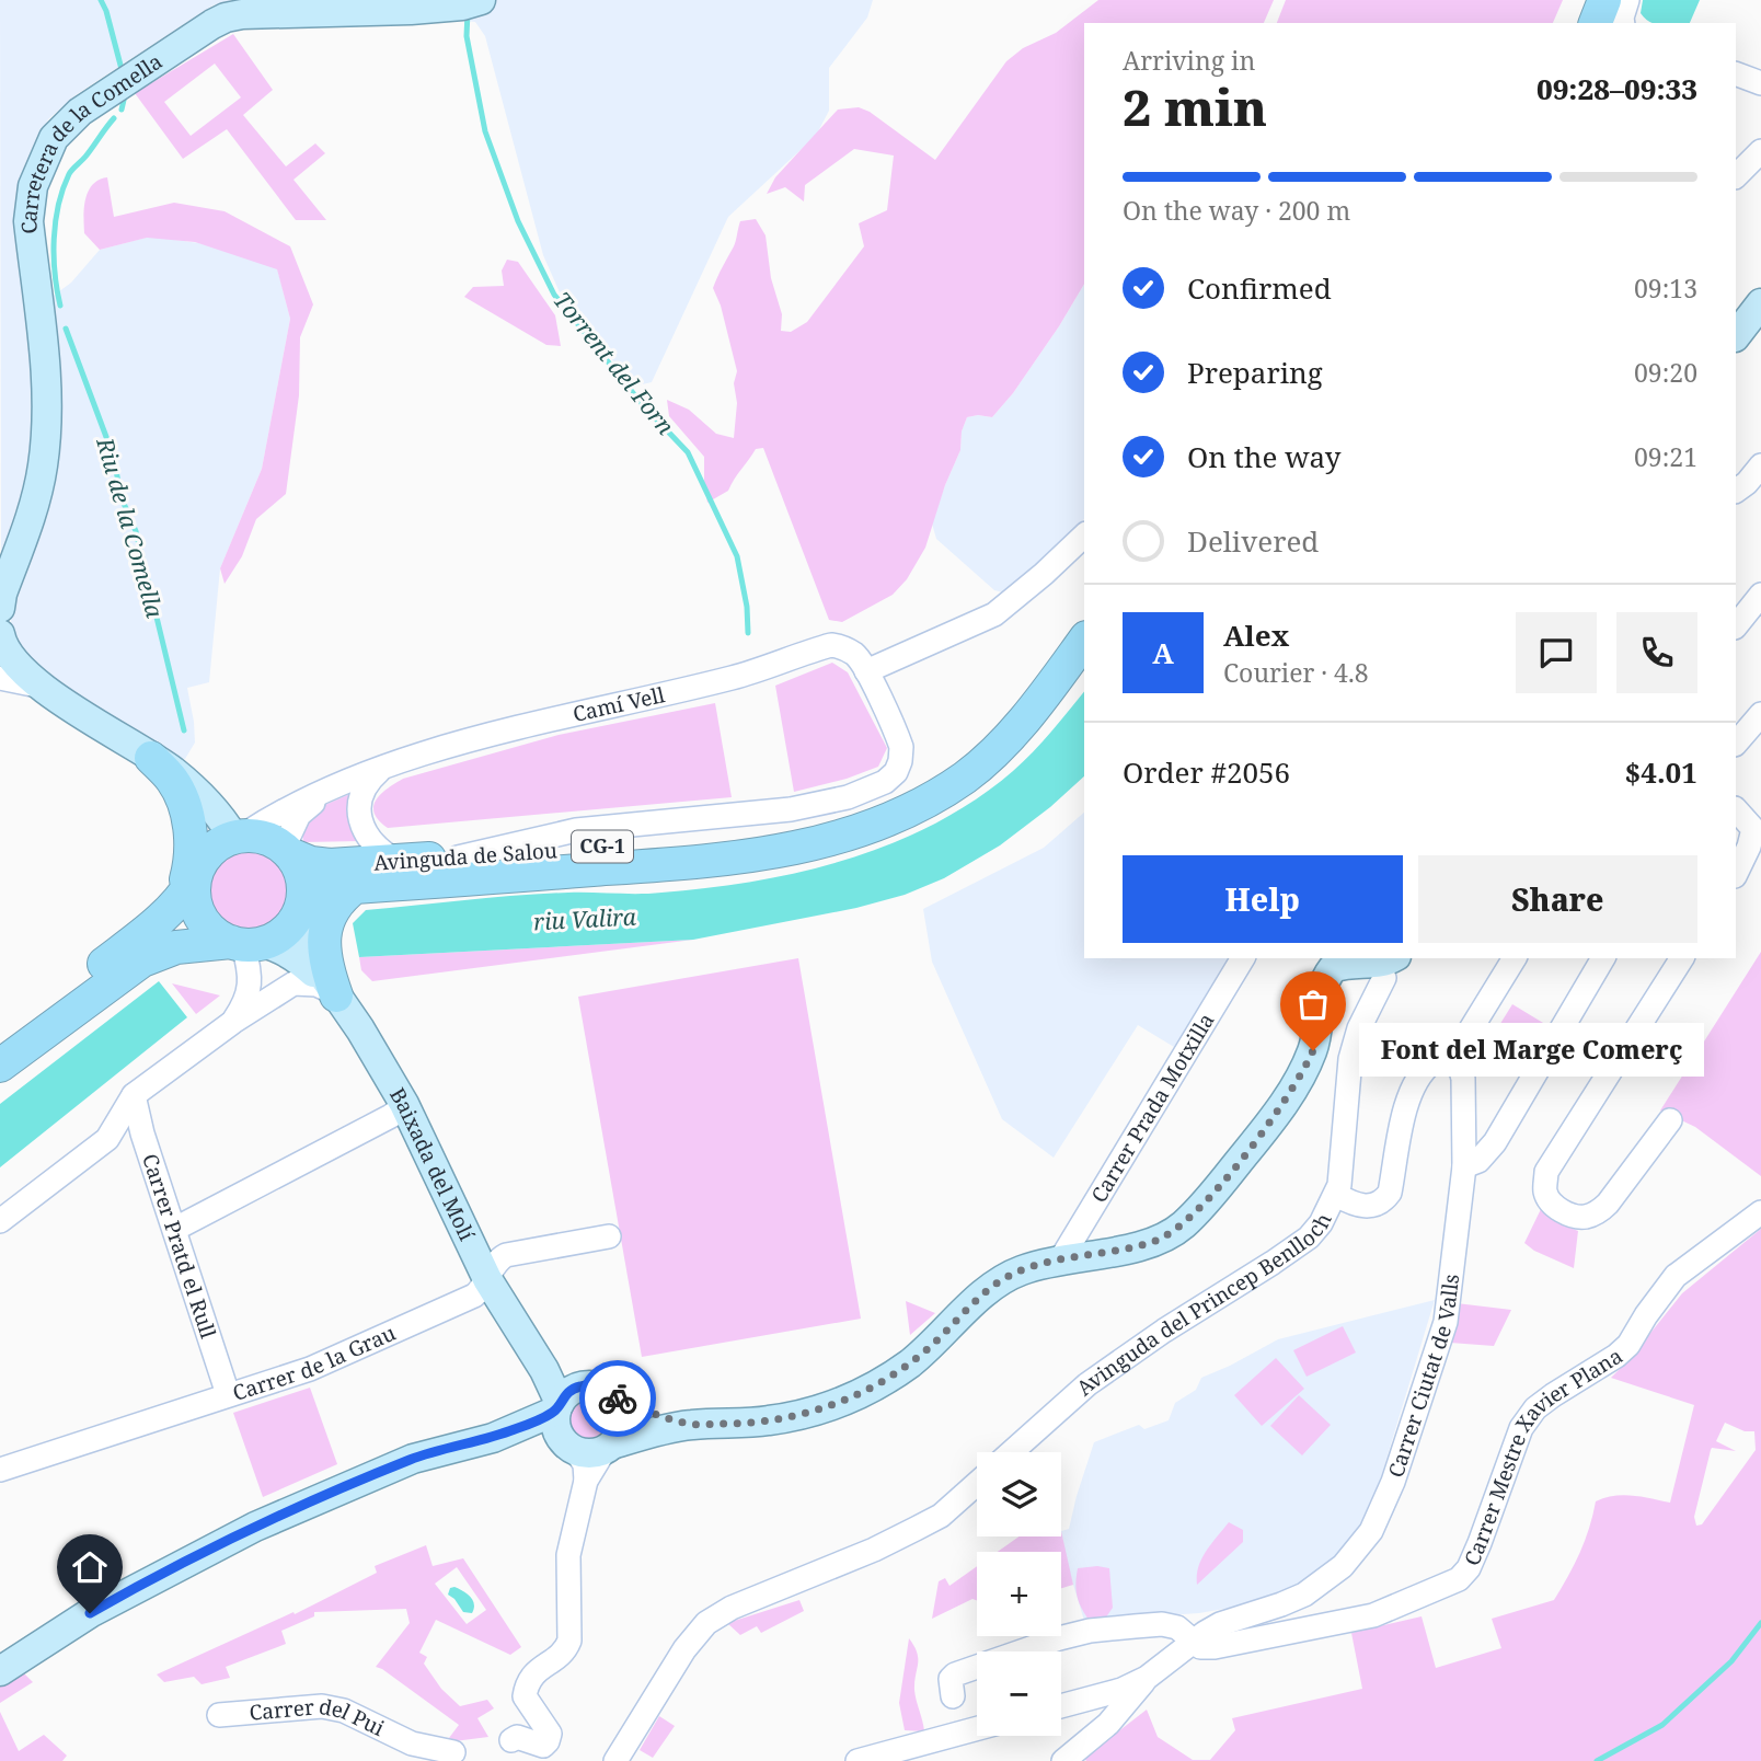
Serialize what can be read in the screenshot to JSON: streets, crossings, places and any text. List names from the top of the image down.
{
  "streets": {
    "highway": ["CG-1", "Avinguda de Salou"],
    "main road": ["Carretera de la Comella", "Baixada del Molí"],
    "street": [
      "Camí Vell",
      "Carrer Prada Motxilla",
      "Carrer Pratd el Rull",
      "Avinguda del Princep Benlloch",
      "Carrer de la Grau",
      "Carrer Ciutat de Valls",
      "Carrer Mestre Xavier Plana",
      "Carrer del Pui"
    ]
  },
  "crossings": [
    ["Camí Vell", "CG-1"],
    ["Camí Vell", "Avinguda de Salou"],
    ["Camí Vell", "Baixada del Molí"],
    ["CG-1", "Avinguda de Salou"],
    ["CG-1", "Baixada del Molí"],
    ["Avinguda de Salou", "Baixada del Molí"],
    ["Carrer Prada Motxilla", "Baixada del Molí"],
    ["Baixada del Molí", "Avinguda del Princep Benlloch"],
    ["Baixada del Molí", "Carrer de la Grau"],
    ["Carrer Pratd el Rull", "Carrer de la Grau"],
    ["Carrer Ciutat de Valls", "Carrer Mestre Xavier Plana"]
  ],
  "water": ["Torrent del Forn", "Riu de la Comella", "riu Valira"],
  "places": ["Font del Marge Comerç"],
  "page": {
    "heading": ["2 min", "Arriving in", "09:28–09:33"],
    "panel": [
      "Alex",
      "Courier · 4.8",
      "Order #2056",
      "$4.01"
    ],
    "bar": "On the way · 200 m",
    "list": [
      ["Confirmed", "09:13"],
      ["Preparing", "09:20"],
      ["On the way", "09:21"],
      "Delivered"
    ],
    "round": "A",
    "buttons": ["Help", "Share"],
    "bubble": "Font del Marge Comerç",
    "map_buttons": ["+", "−"]
  }
}
